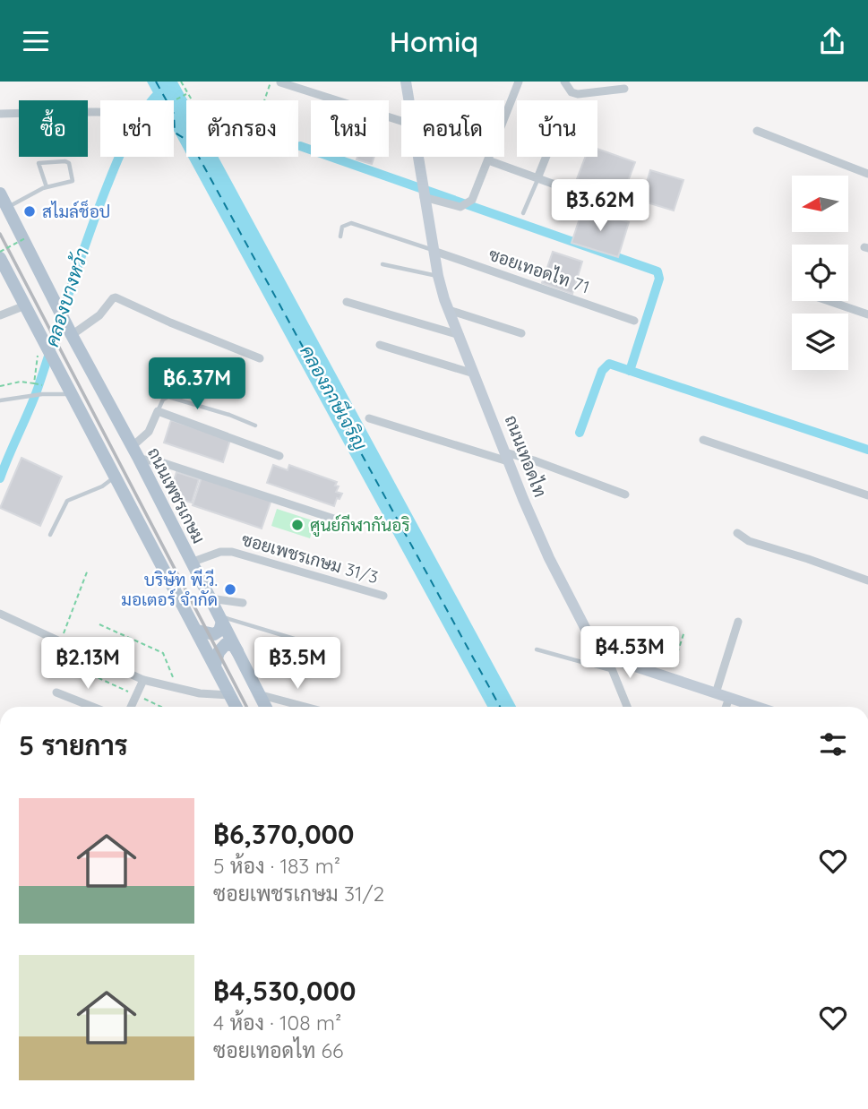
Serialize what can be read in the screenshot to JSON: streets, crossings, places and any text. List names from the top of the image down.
{
  "streets": {
    "main road": ["ถนนเทอดไท", "ถนนเพชรเกษม"],
    "street": ["ซอยเทอดไท 71", "ซอยเพชรเกษม 31/3"]
  },
  "crossings": [
    ["ซอยเทอดไท 71", "ถนนเทอดไท"],
    ["ถนนเพชรเกษม", "ซอยเพชรเกษม 31/3"]
  ],
  "water": ["คลองบางหว้า", "คลองภาษีเจริญ"],
  "places": ["สไมล์ช็อป", "ศูนย์กีฬากันอริ", "บริษัท พี.วี. มอเตอร์ จำกัด"],
  "north": "left",
  "page": {
    "header": "Homiq",
    "chip": [
      "ซื้อ",
      "เช่า",
      "ตัวกรอง",
      "ใหม่",
      "คอนโด",
      "บ้าน"
    ],
    "price": [
      "฿3.62M",
      "฿6.37M",
      "฿4.53M",
      "฿2.13M",
      "฿3.5M"
    ],
    "heading": "5 รายการ",
    "list": [
      {
        "name": "฿6,370,000",
        "note": "5 ห้อง · 183 m² · ซอยเพชรเกษม 31/2"
      },
      {
        "name": "฿4,530,000",
        "note": "4 ห้อง · 108 m² · ซอยเทอดไท 66"
      }
    ]
  }
}
